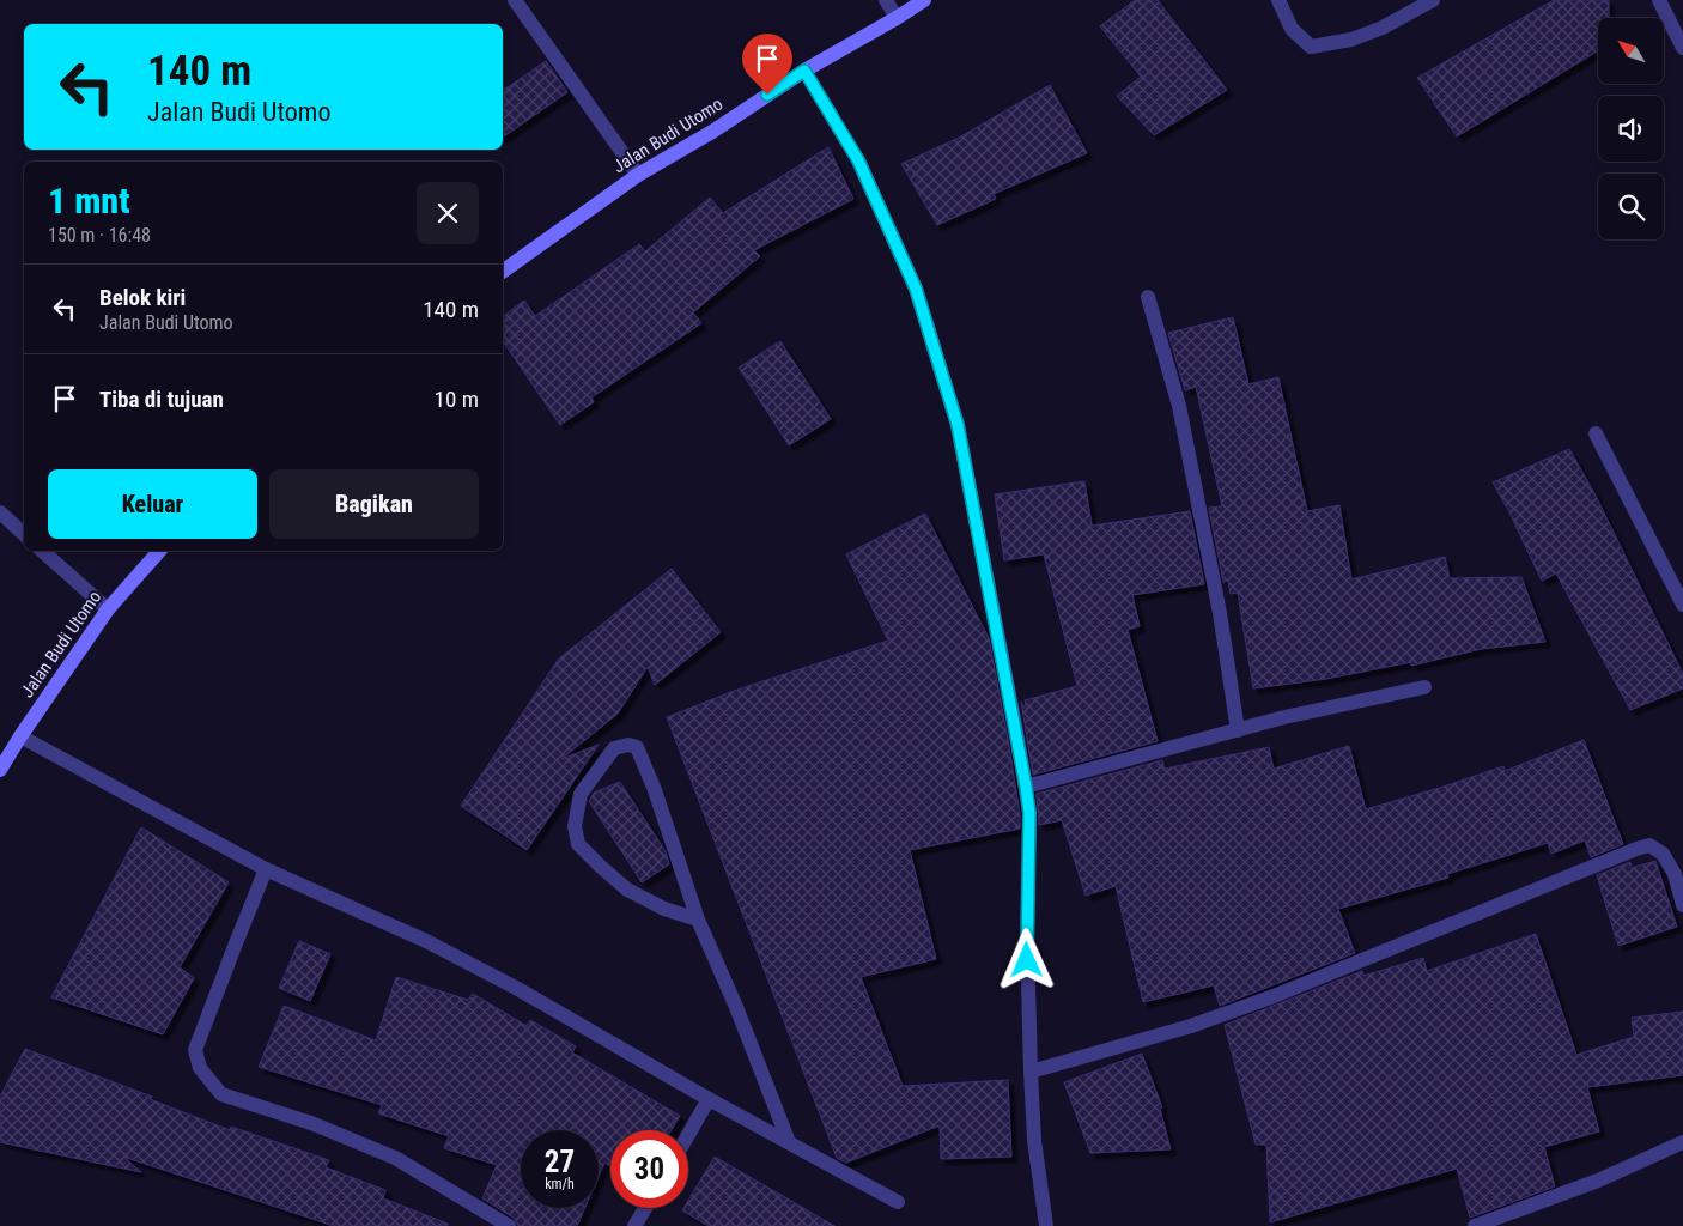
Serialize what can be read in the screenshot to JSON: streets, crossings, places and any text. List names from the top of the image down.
{
  "streets": {
    "main road": ["Jalan Budi Utomo"]
  },
  "north": "top left",
  "page": {
    "turn": ["140 m", "Jalan Budi Utomo"],
    "heading": ["1 mnt", "150 m · 16:48"],
    "list": [
      {
        "name": "Belok kiri",
        "note": "Jalan Budi Utomo",
        "value": "140 m"
      },
      {
        "name": "Tiba di tujuan",
        "value": "10 m"
      }
    ],
    "buttons": ["Keluar", "Bagikan"],
    "speed": "27 km/h",
    "limit": "30"
  }
}
